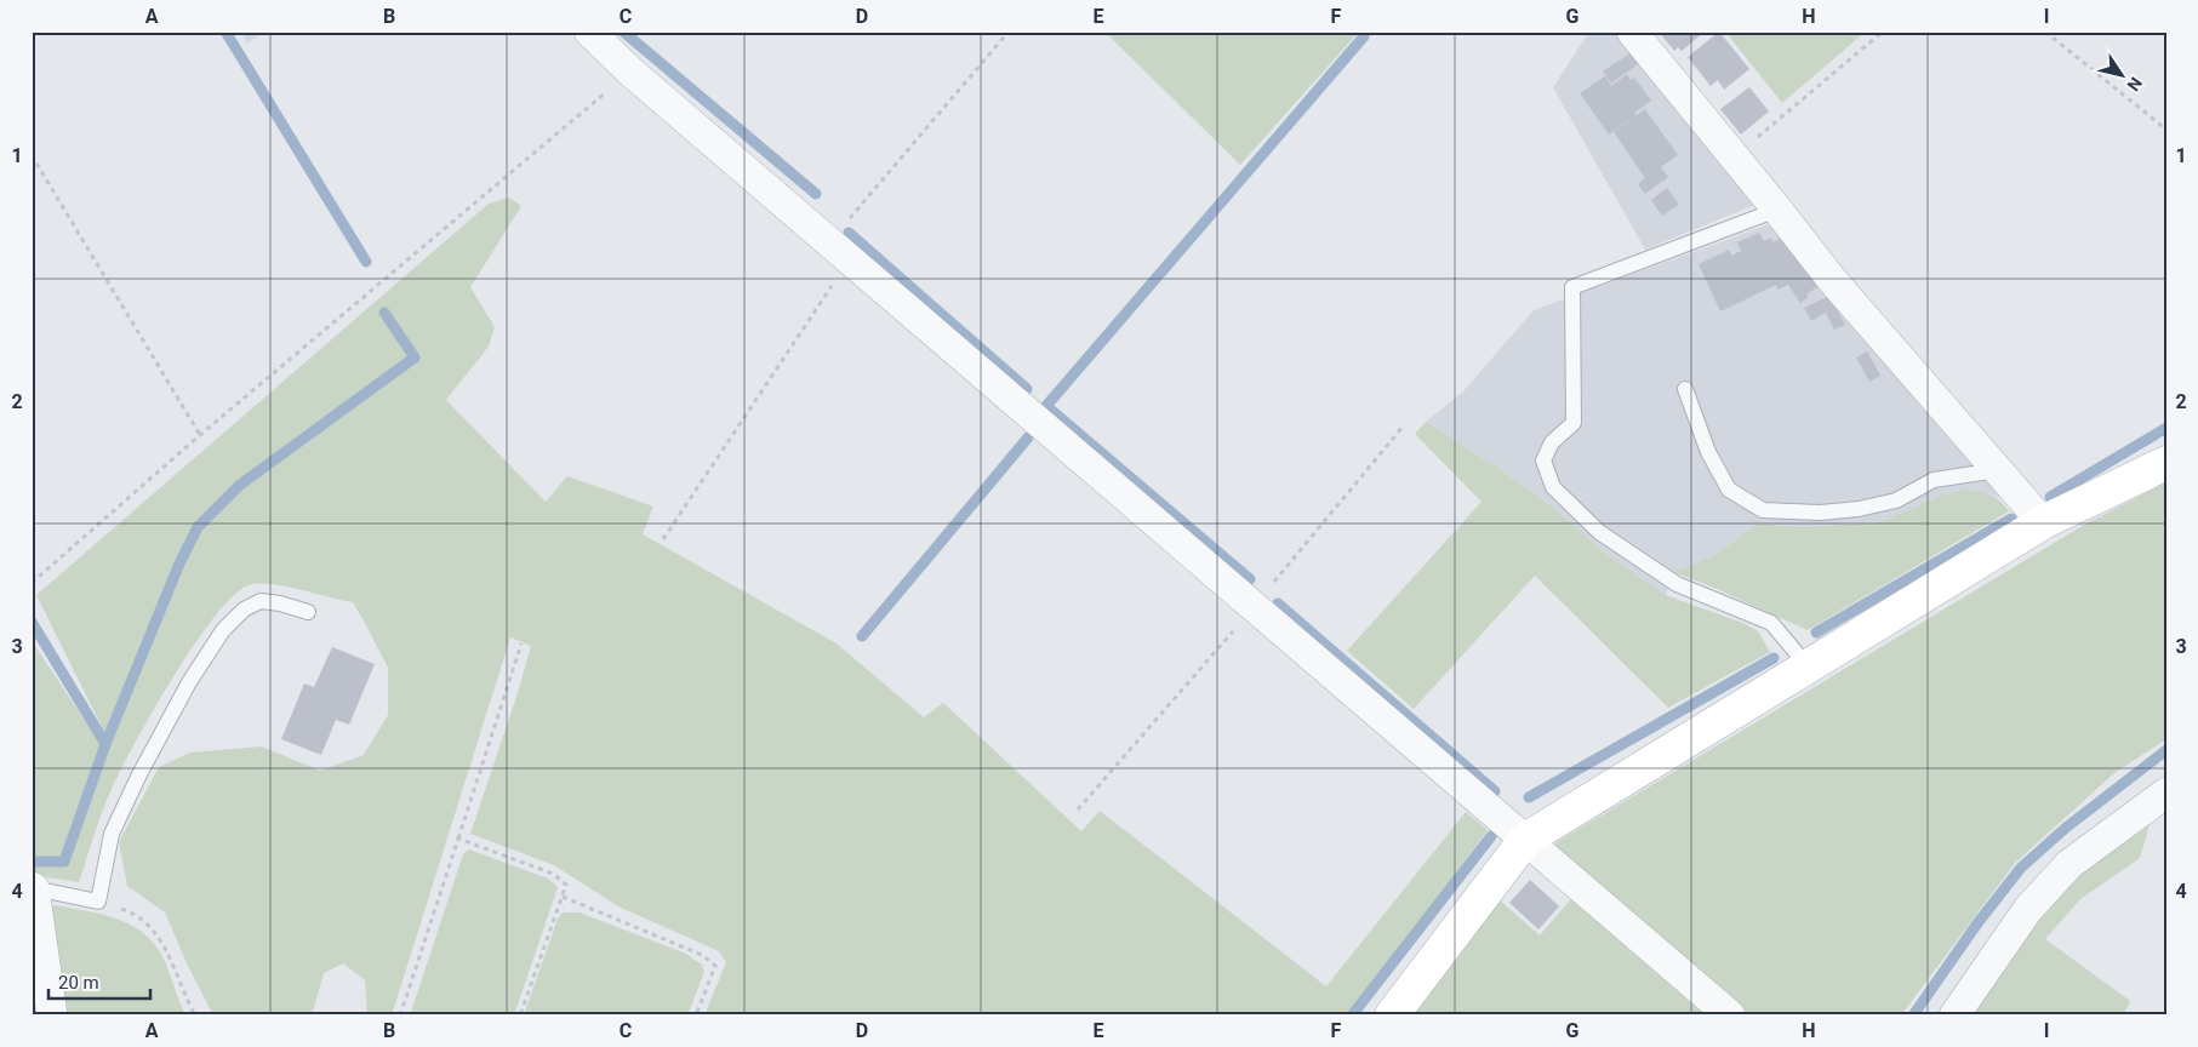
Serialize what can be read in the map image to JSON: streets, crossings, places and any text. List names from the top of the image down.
{
  "scale_bar": "20 m",
  "north": "bottom right",
  "grid": {
    "columns": [
      "A",
      "B",
      "C",
      "D",
      "E",
      "F",
      "G",
      "H",
      "I"
    ],
    "rows": [
      "1",
      "2",
      "3",
      "4"
    ]
  }
}
